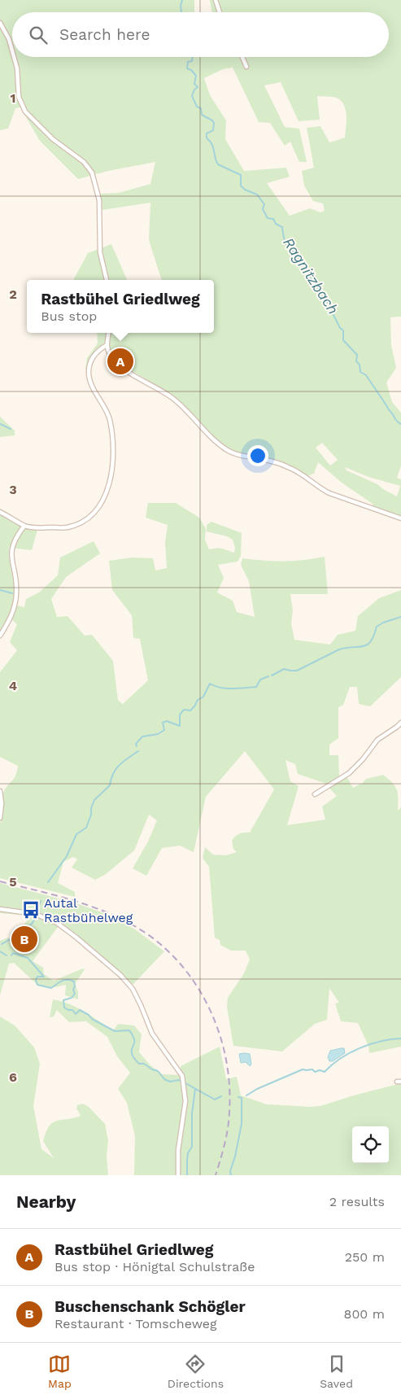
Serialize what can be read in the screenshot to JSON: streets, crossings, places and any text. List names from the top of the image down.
{
  "water": ["Ragnitzbach"],
  "places": {
    "bus stop": ["Autal Rastbühelweg"]
  },
  "page": {
    "search": "Search here",
    "popup": ["Rastbühel Griedlweg", "Bus stop"],
    "pins": ["A", "B"],
    "heading": ["Nearby", "2 results"],
    "list": [
      {
        "mark": "A",
        "name": "Rastbühel Griedlweg",
        "note": "Bus stop · Hönigtal Schulstraße",
        "value": "250 m"
      },
      {
        "mark": "B",
        "name": "Buschenschank Schögler",
        "note": "Restaurant · Tomscheweg",
        "value": "800 m"
      }
    ],
    "nav": ["Map", "Directions", "Saved"]
  },
  "grid": {
    "rows": [
      "1",
      "2",
      "3",
      "4",
      "5",
      "6"
    ]
  }
}
